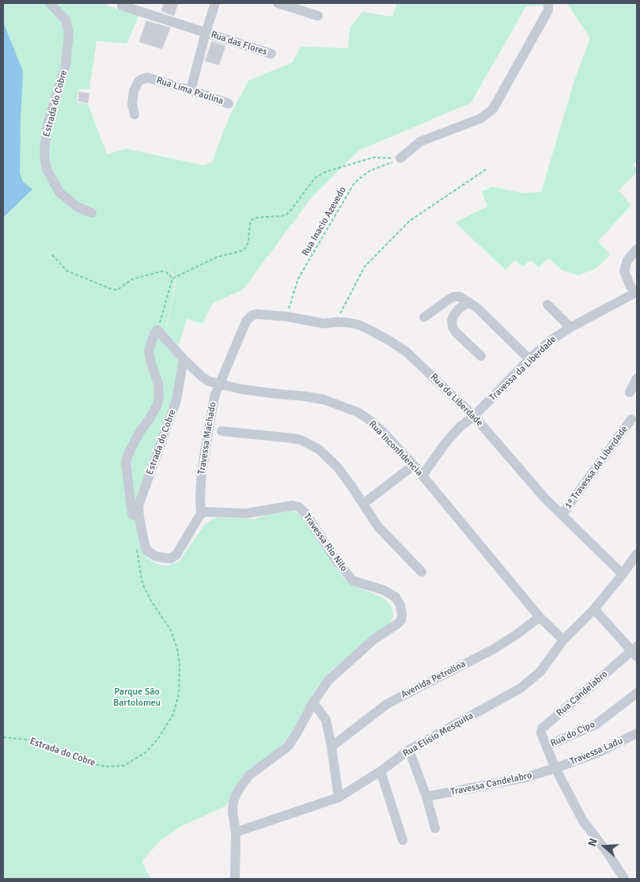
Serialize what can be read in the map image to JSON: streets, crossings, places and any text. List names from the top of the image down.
{
  "streets": {
    "street": [
      "Rua das Flores",
      "Rua Lima Paulina",
      "Estrada do Cobre",
      "Travessa da Liberdade",
      "Rua da Liberdade",
      "Travessa Machado",
      "Rua Inconfidencia",
      "1ª Travessa da Liberdade",
      "Travessa Rio Nilo",
      "Avenida Petrolina",
      "Rua Candelabro",
      "Rua do Cipo",
      "Rua Elisio Mesquita",
      "Travessa Ladu",
      "Travessa Candelabro"
    ],
    "path": ["Rua Inacio Azevedo"]
  },
  "crossings": [
    ["Estrada do Cobre", "Rua Inconfidencia"],
    ["Rua Inacio Azevedo", "Rua da Liberdade"],
    ["Travessa da Liberdade", "Rua da Liberdade"],
    ["Travessa da Liberdade", "Rua Inconfidencia"],
    ["Rua da Liberdade", "Travessa Machado"],
    ["Rua da Liberdade", "1ª Travessa da Liberdade"],
    ["Rua da Liberdade", "Rua Elisio Mesquita"],
    ["Travessa Machado", "Rua Inconfidencia"],
    ["Travessa Machado", "Travessa Rio Nilo"],
    ["Rua Inconfidencia", "Avenida Petrolina"],
    ["Rua Inconfidencia", "Rua Elisio Mesquita"],
    ["Travessa Rio Nilo", "Rua Elisio Mesquita"],
    ["Rua Candelabro", "Rua do Cipo"],
    ["Travessa Ladu", "Travessa Candelabro"]
  ],
  "parks": ["Parque São Bartolomeu"],
  "north": "left"
}
